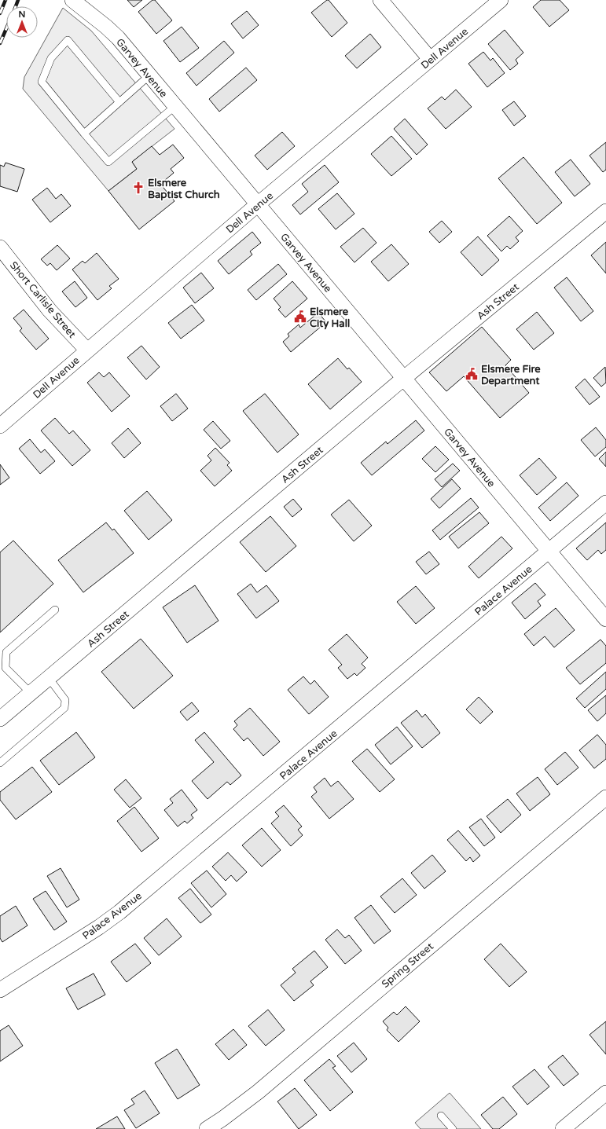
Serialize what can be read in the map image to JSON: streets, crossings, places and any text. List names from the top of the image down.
{
  "streets": {
    "street": [
      "Dell Avenue",
      "Garvey Avenue",
      "Short Carlisle Street",
      "Ash Street",
      "Palace Avenue",
      "Spring Street"
    ]
  },
  "crossings": [
    ["Dell Avenue", "Garvey Avenue"],
    ["Dell Avenue", "Short Carlisle Street"],
    ["Garvey Avenue", "Ash Street"],
    ["Garvey Avenue", "Palace Avenue"]
  ],
  "places": {
    "church": ["Elsmere Baptist Church"],
    "public building": ["Elsmere City Hall", "Elsmere Fire Department"]
  },
  "north": "top"
}
